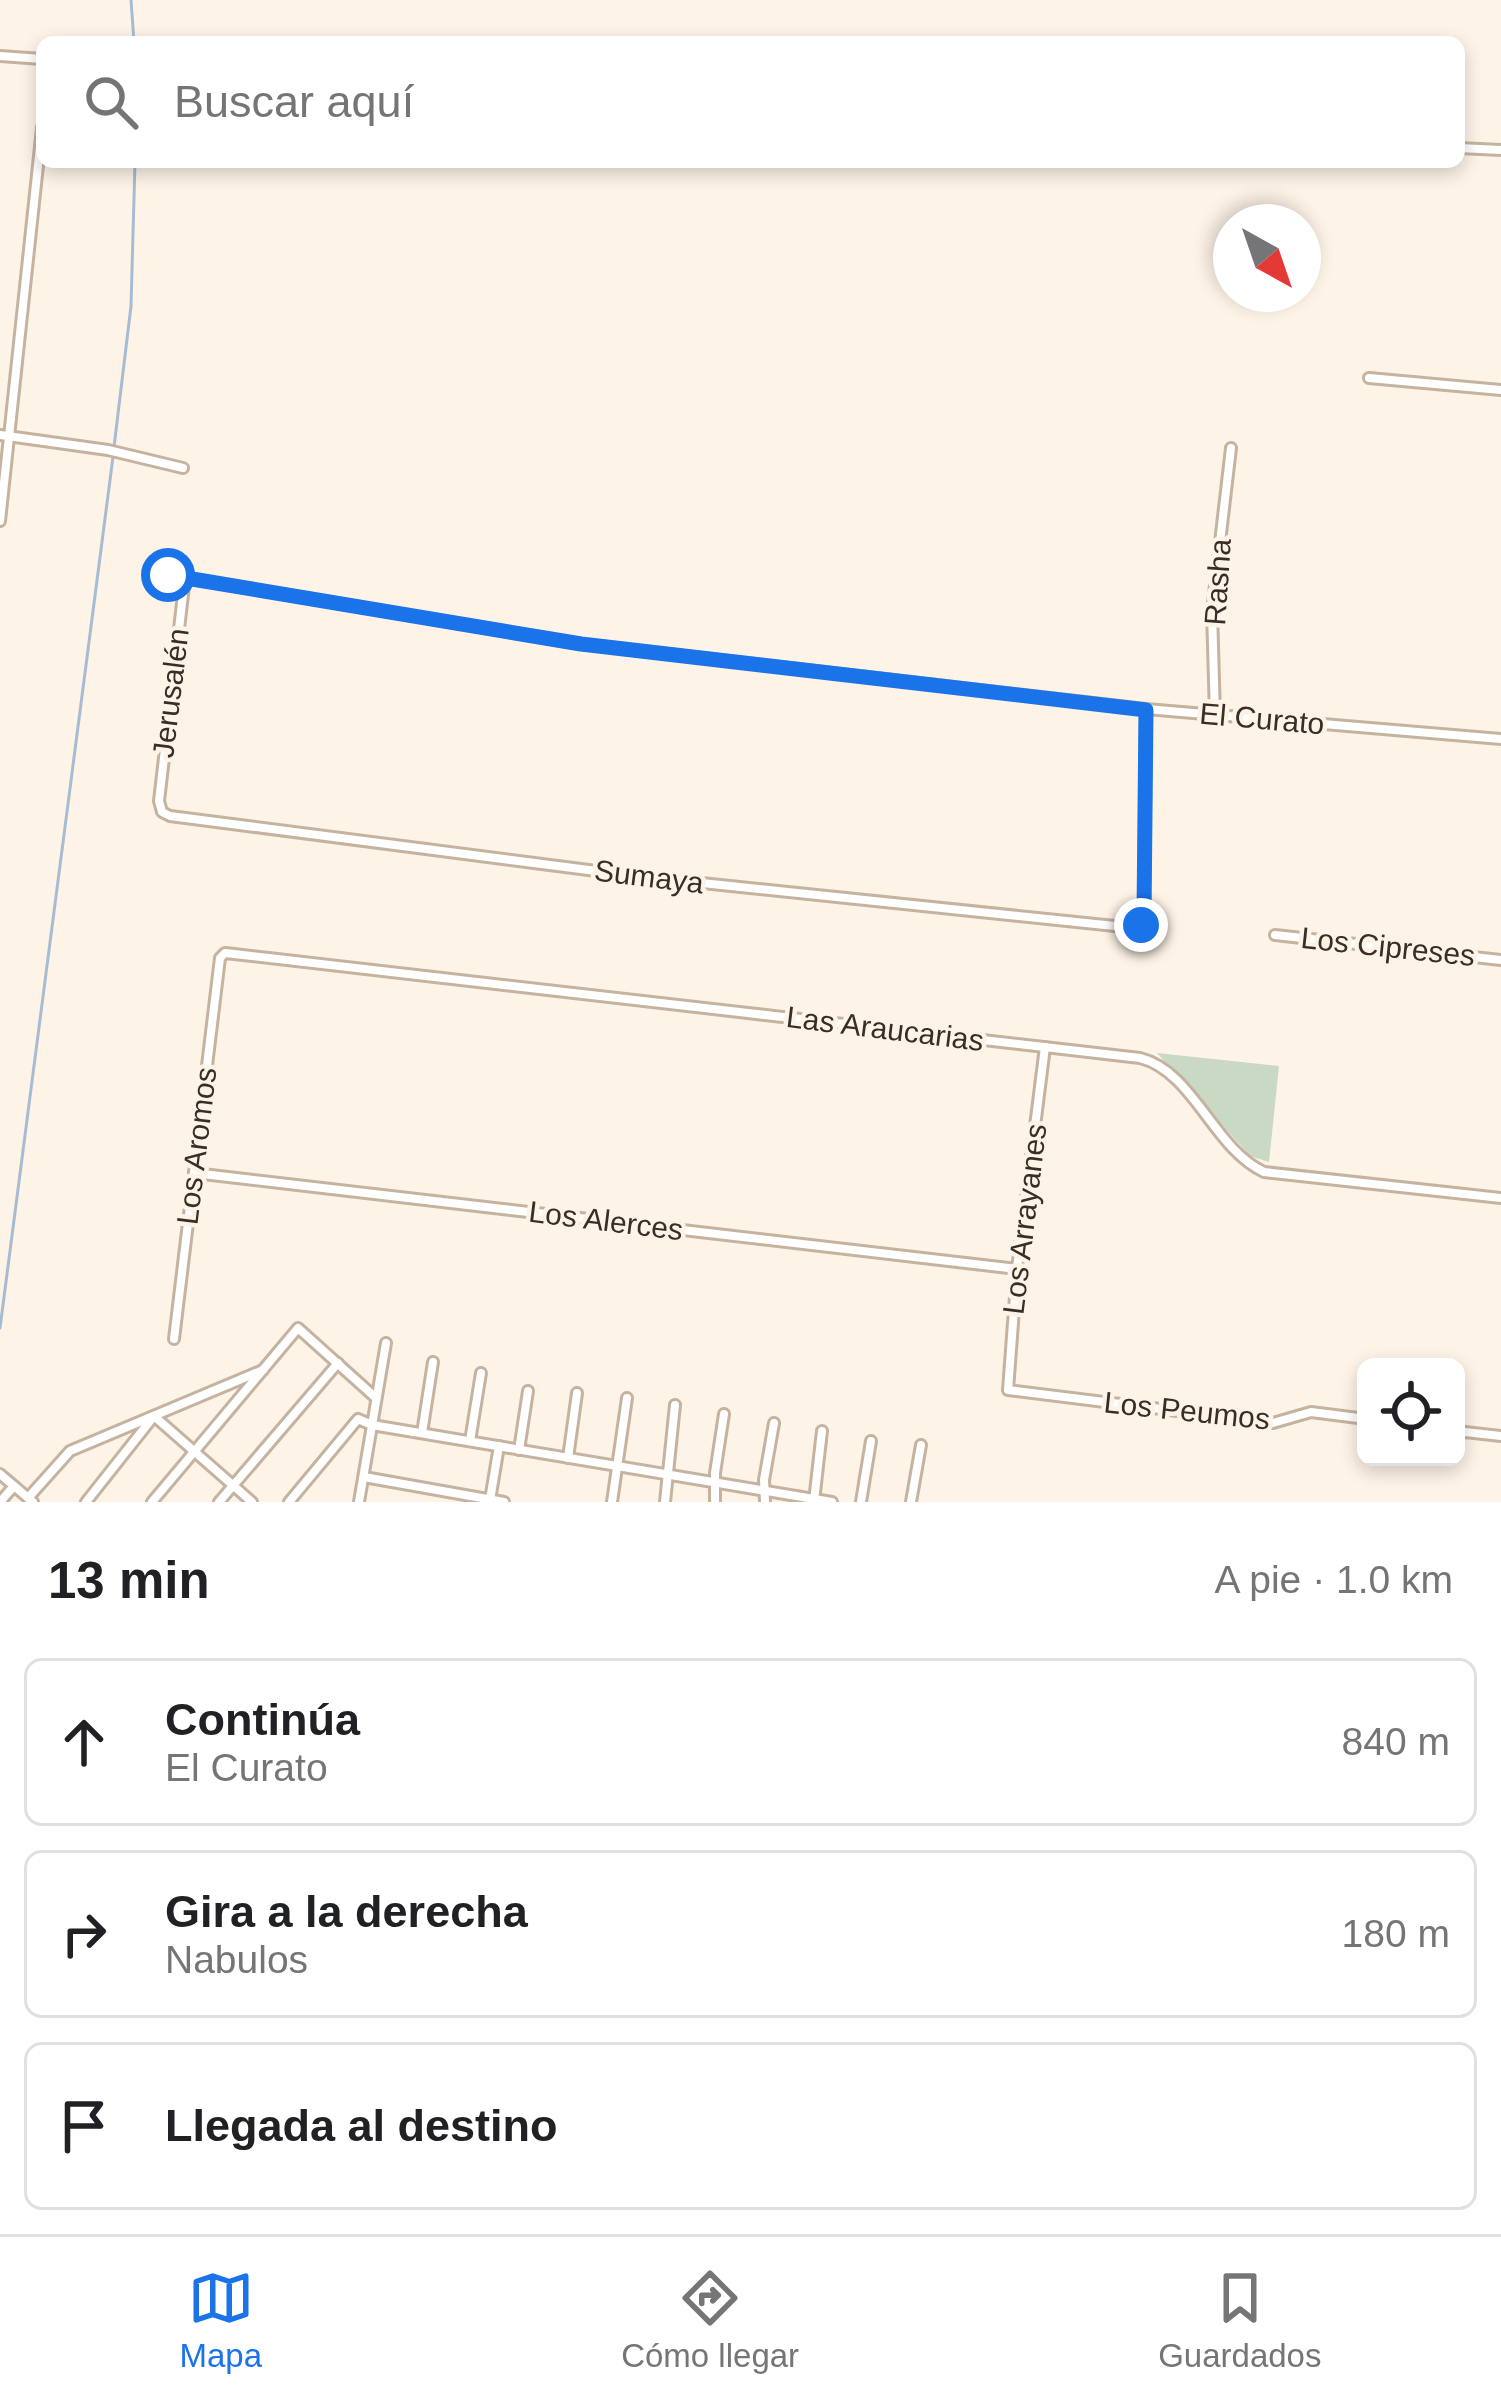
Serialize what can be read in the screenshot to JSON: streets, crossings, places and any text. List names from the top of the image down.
{
  "streets": {
    "street": [
      "Rasha",
      "Jerusalén",
      "El Curato",
      "Sumaya",
      "Los Cipreses",
      "Las Araucarias",
      "Los Aromos",
      "Los Arrayanes",
      "Los Alerces",
      "Los Peumos"
    ]
  },
  "crossings": [
    ["Rasha", "El Curato"],
    ["Jerusalén", "El Curato"],
    ["Jerusalén", "Sumaya"],
    ["El Curato", "Sumaya"],
    ["Las Araucarias", "Los Aromos"],
    ["Las Araucarias", "Los Arrayanes"],
    ["Los Aromos", "Los Alerces"],
    ["Los Arrayanes", "Los Alerces"],
    ["Los Arrayanes", "Los Peumos"]
  ],
  "north": "bottom right",
  "page": {
    "search": "Buscar aquí",
    "heading": ["13 min", "A pie · 1.0 km"],
    "list": [
      ["Continúa", "El Curato", "840 m"],
      ["Gira a la derecha", "Nabulos", "180 m"],
      "Llegada al destino"
    ],
    "nav": ["Mapa", "Cómo llegar", "Guardados"]
  }
}
